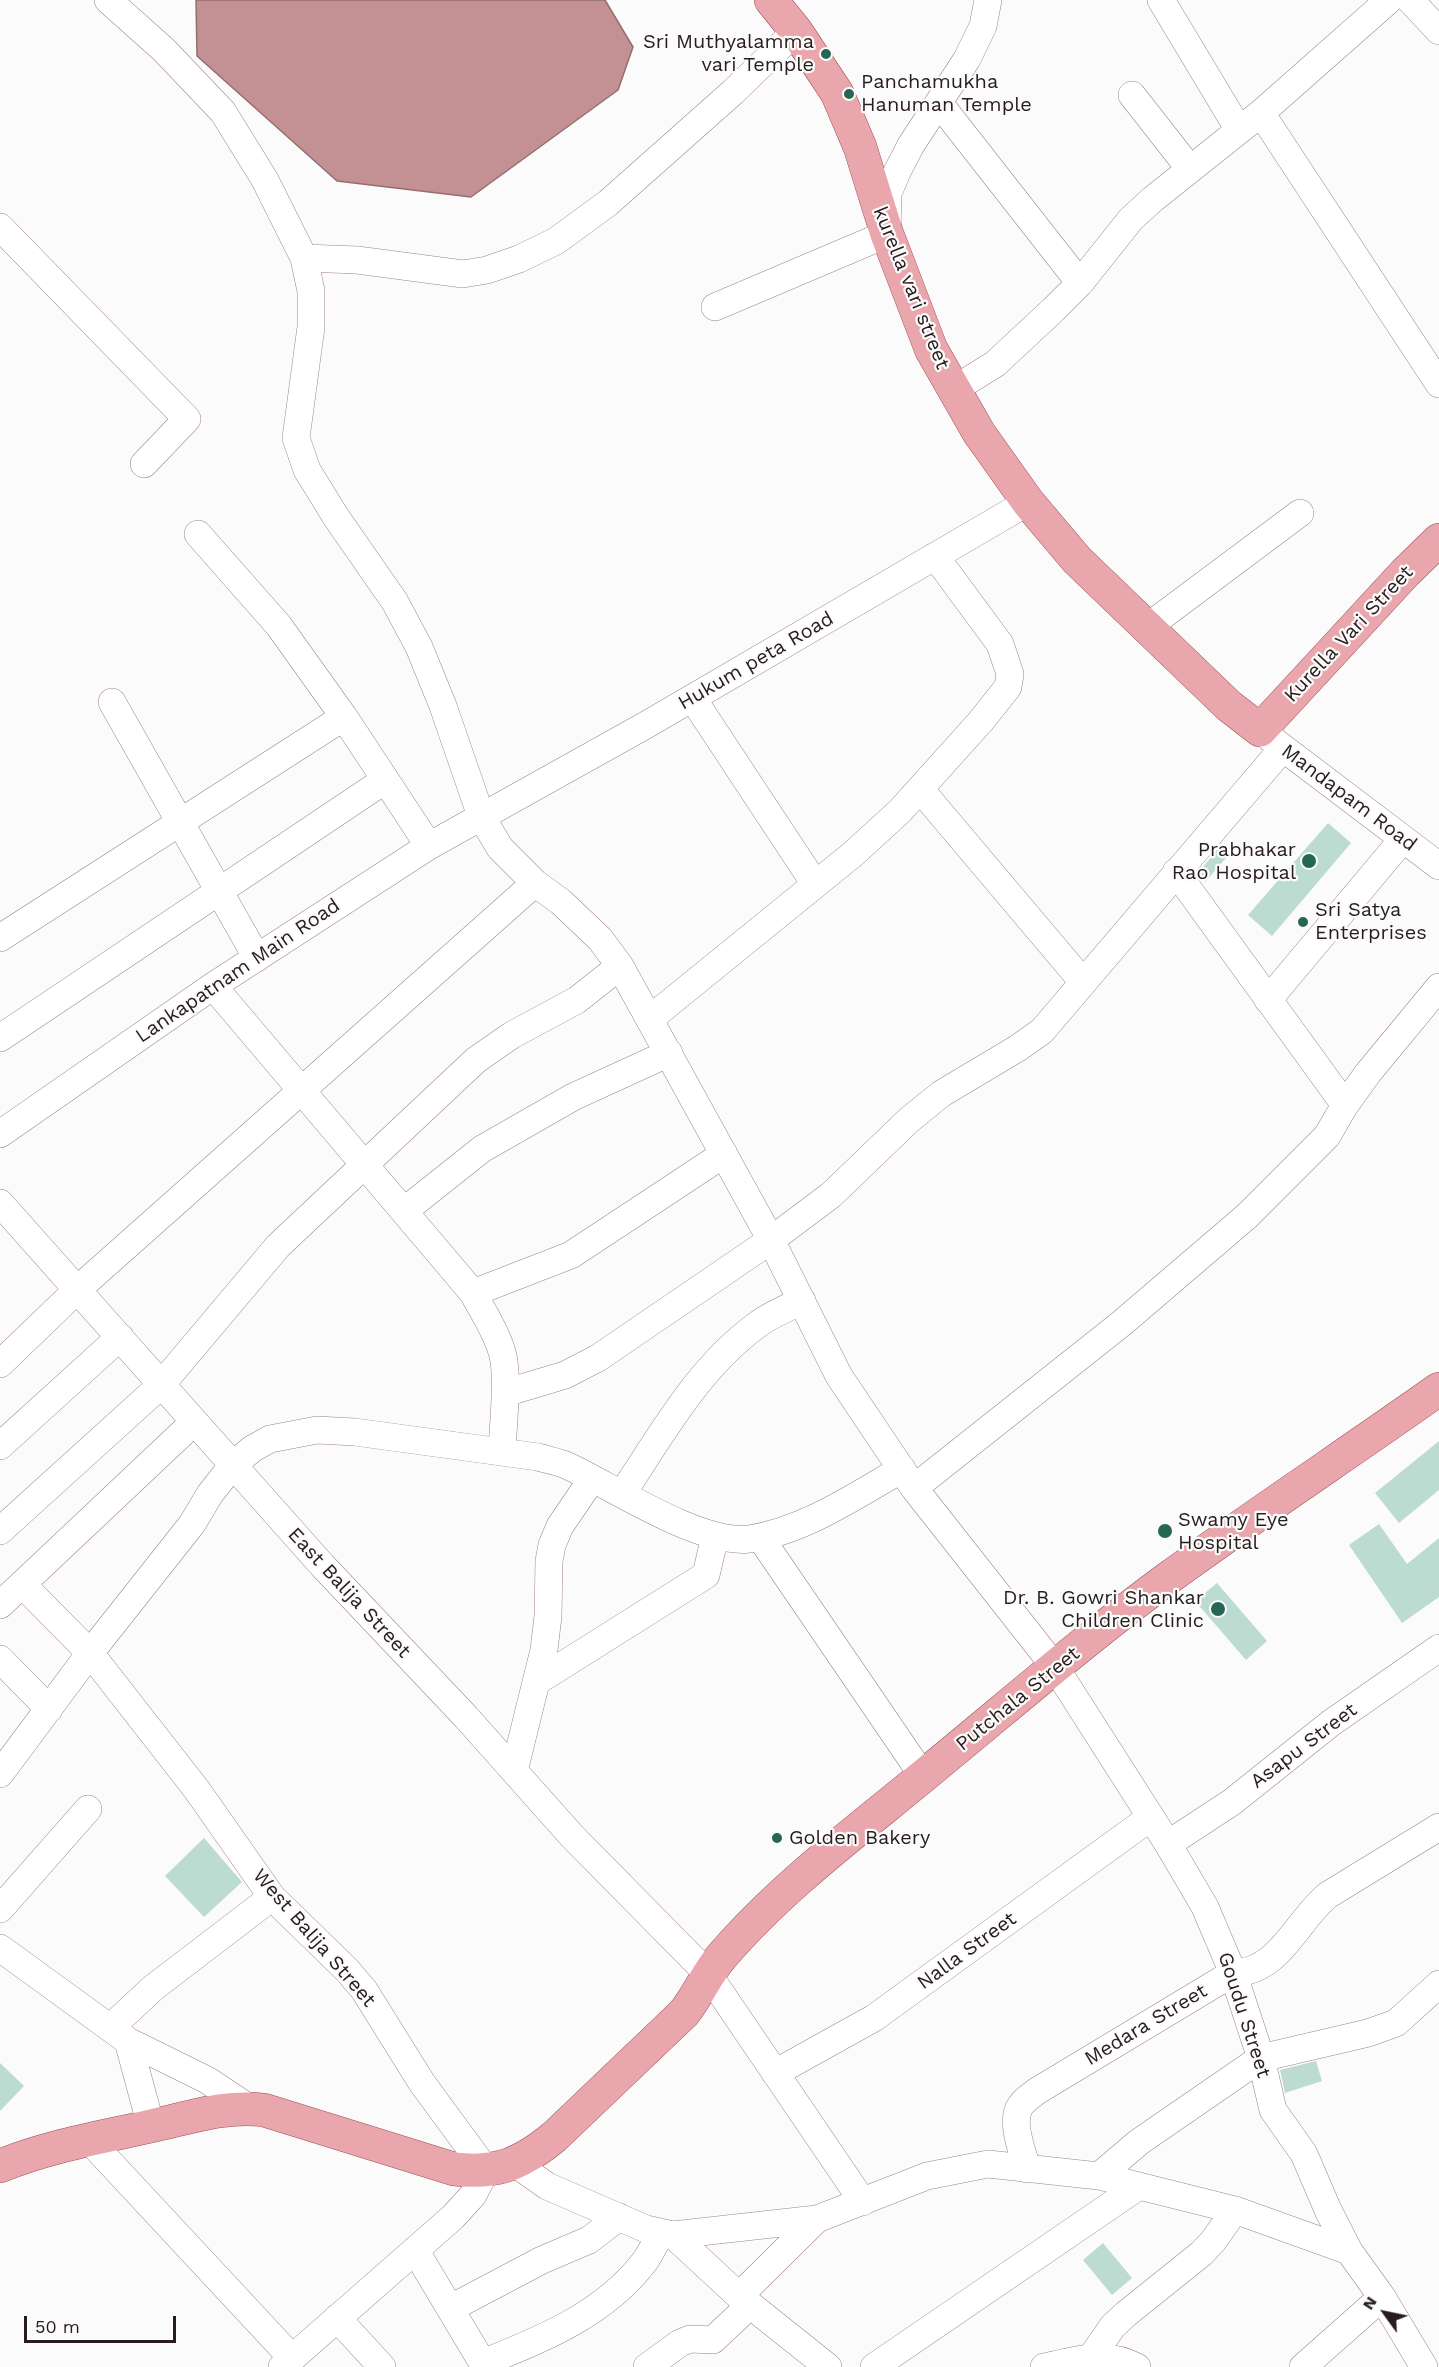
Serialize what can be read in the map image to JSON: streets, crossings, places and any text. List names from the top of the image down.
{
  "streets": {
    "main road": ["kurella vari street", "Kurella Vari Street", "Putchala Street"],
    "street": [
      "Hukum peta Road",
      "Mandapam Road",
      "Lankapatnam Main Road",
      "East Balija Street",
      "Asapu Street",
      "West Balija Street",
      "Nalla Street",
      "Goudu Street",
      "Medara Street"
    ]
  },
  "crossings": [
    ["kurella vari street", "Kurella Vari Street"],
    ["kurella vari street", "Hukum peta Road"],
    ["kurella vari street", "Mandapam Road"],
    ["Kurella Vari Street", "Mandapam Road"],
    ["Hukum peta Road", "Lankapatnam Main Road"],
    ["Hukum peta Road", "Goudu Street"],
    ["Lankapatnam Main Road", "Goudu Street"],
    ["East Balija Street", "Putchala Street"],
    ["East Balija Street", "Nalla Street"],
    ["Putchala Street", "West Balija Street"],
    ["Putchala Street", "Goudu Street"],
    ["Asapu Street", "Goudu Street"],
    ["Nalla Street", "Goudu Street"],
    ["Goudu Street", "Medara Street"]
  ],
  "places": [
    "Sri Muthyalamma vari Temple",
    "Panchamukha Hanuman Temple",
    "Prabhakar Rao Hospital",
    "Sri Satya Enterprises",
    "Swamy Eye Hospital",
    "Dr. B. Gowri Shankar Children Clinic",
    "Golden Bakery"
  ],
  "scale_bar": "50 m",
  "north": "top left"
}
